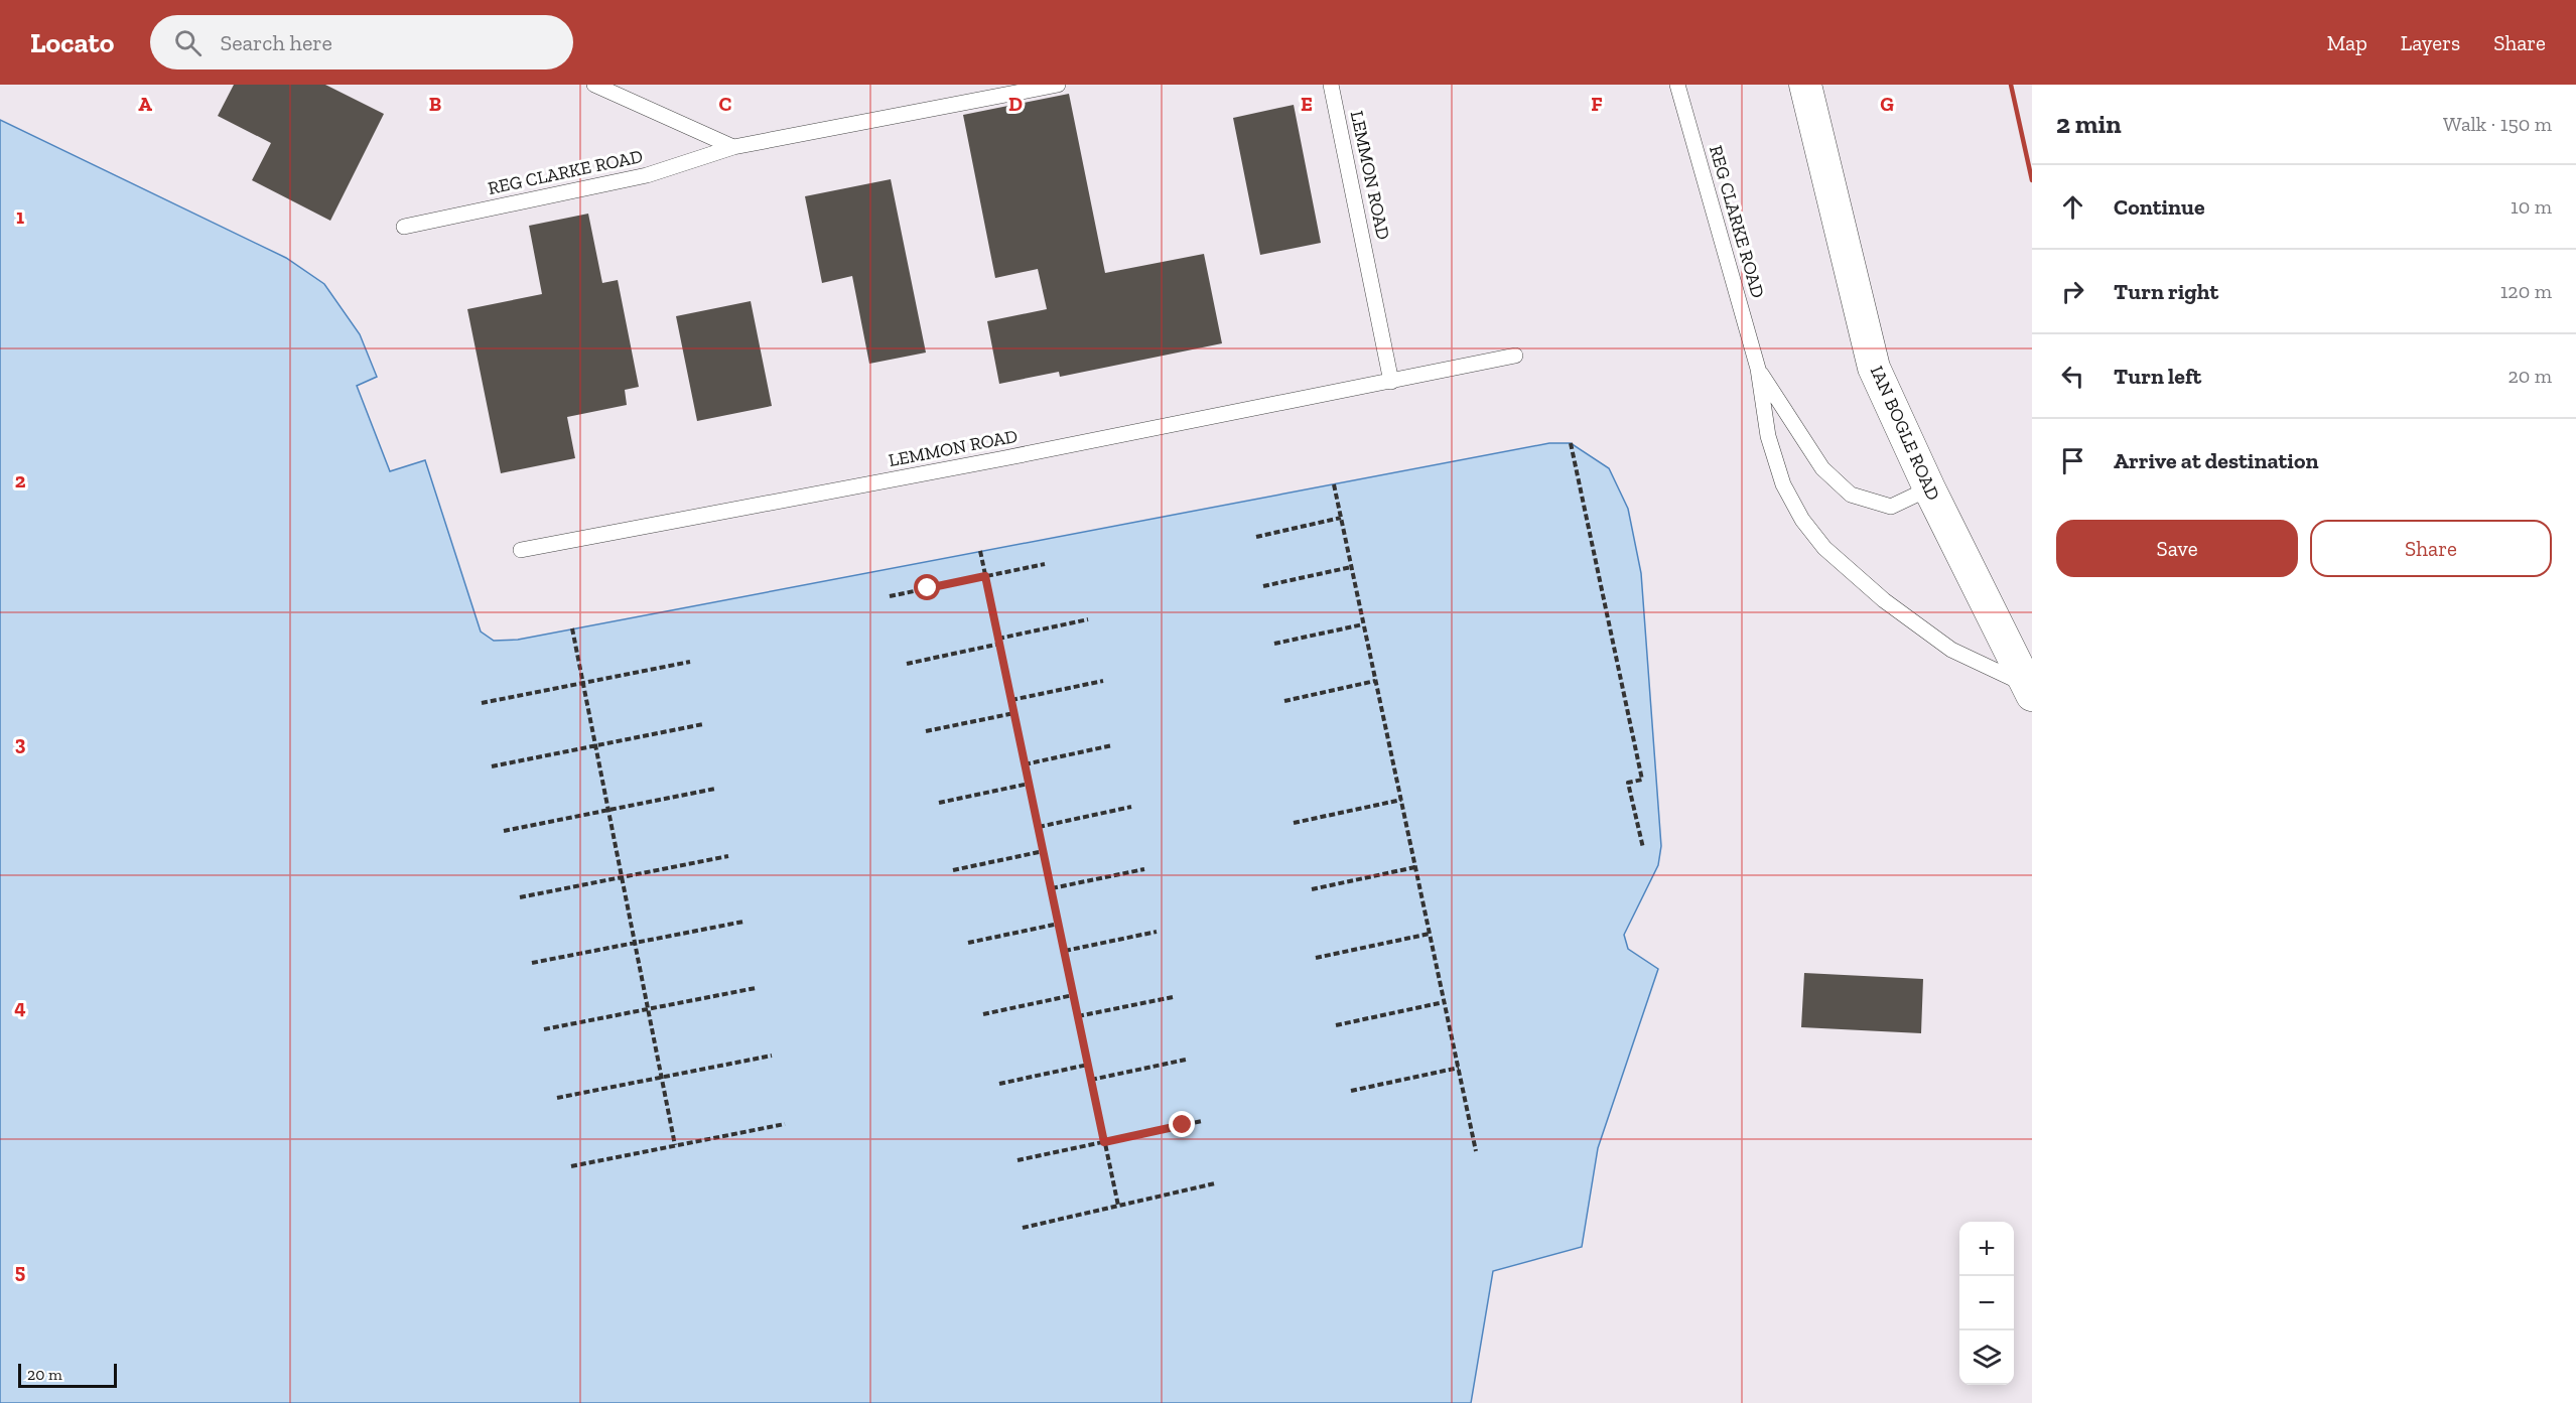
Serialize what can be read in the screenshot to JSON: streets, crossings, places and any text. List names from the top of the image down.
{
  "streets": {
    "street": ["IAN BOGLE ROAD"],
    "lane": ["REG CLARKE ROAD", "LEMMON ROAD"]
  },
  "scale_bar": "20 m",
  "page": {
    "header": "Locato",
    "search": "Search here",
    "nav": ["Map", "Layers", "Share"],
    "heading": ["2 min", "Walk · 150 m"],
    "list": [
      ["Continue", "10 m"],
      ["Turn right", "120 m"],
      ["Turn left", "20 m"],
      "Arrive at destination"
    ],
    "buttons": ["Save", "Share"],
    "map_buttons": ["+", "−"],
    "scale": "20 m"
  },
  "grid": {
    "columns": [
      "A",
      "B",
      "C",
      "D",
      "E",
      "F",
      "G"
    ],
    "rows": [
      "1",
      "2",
      "3",
      "4",
      "5"
    ]
  }
}
